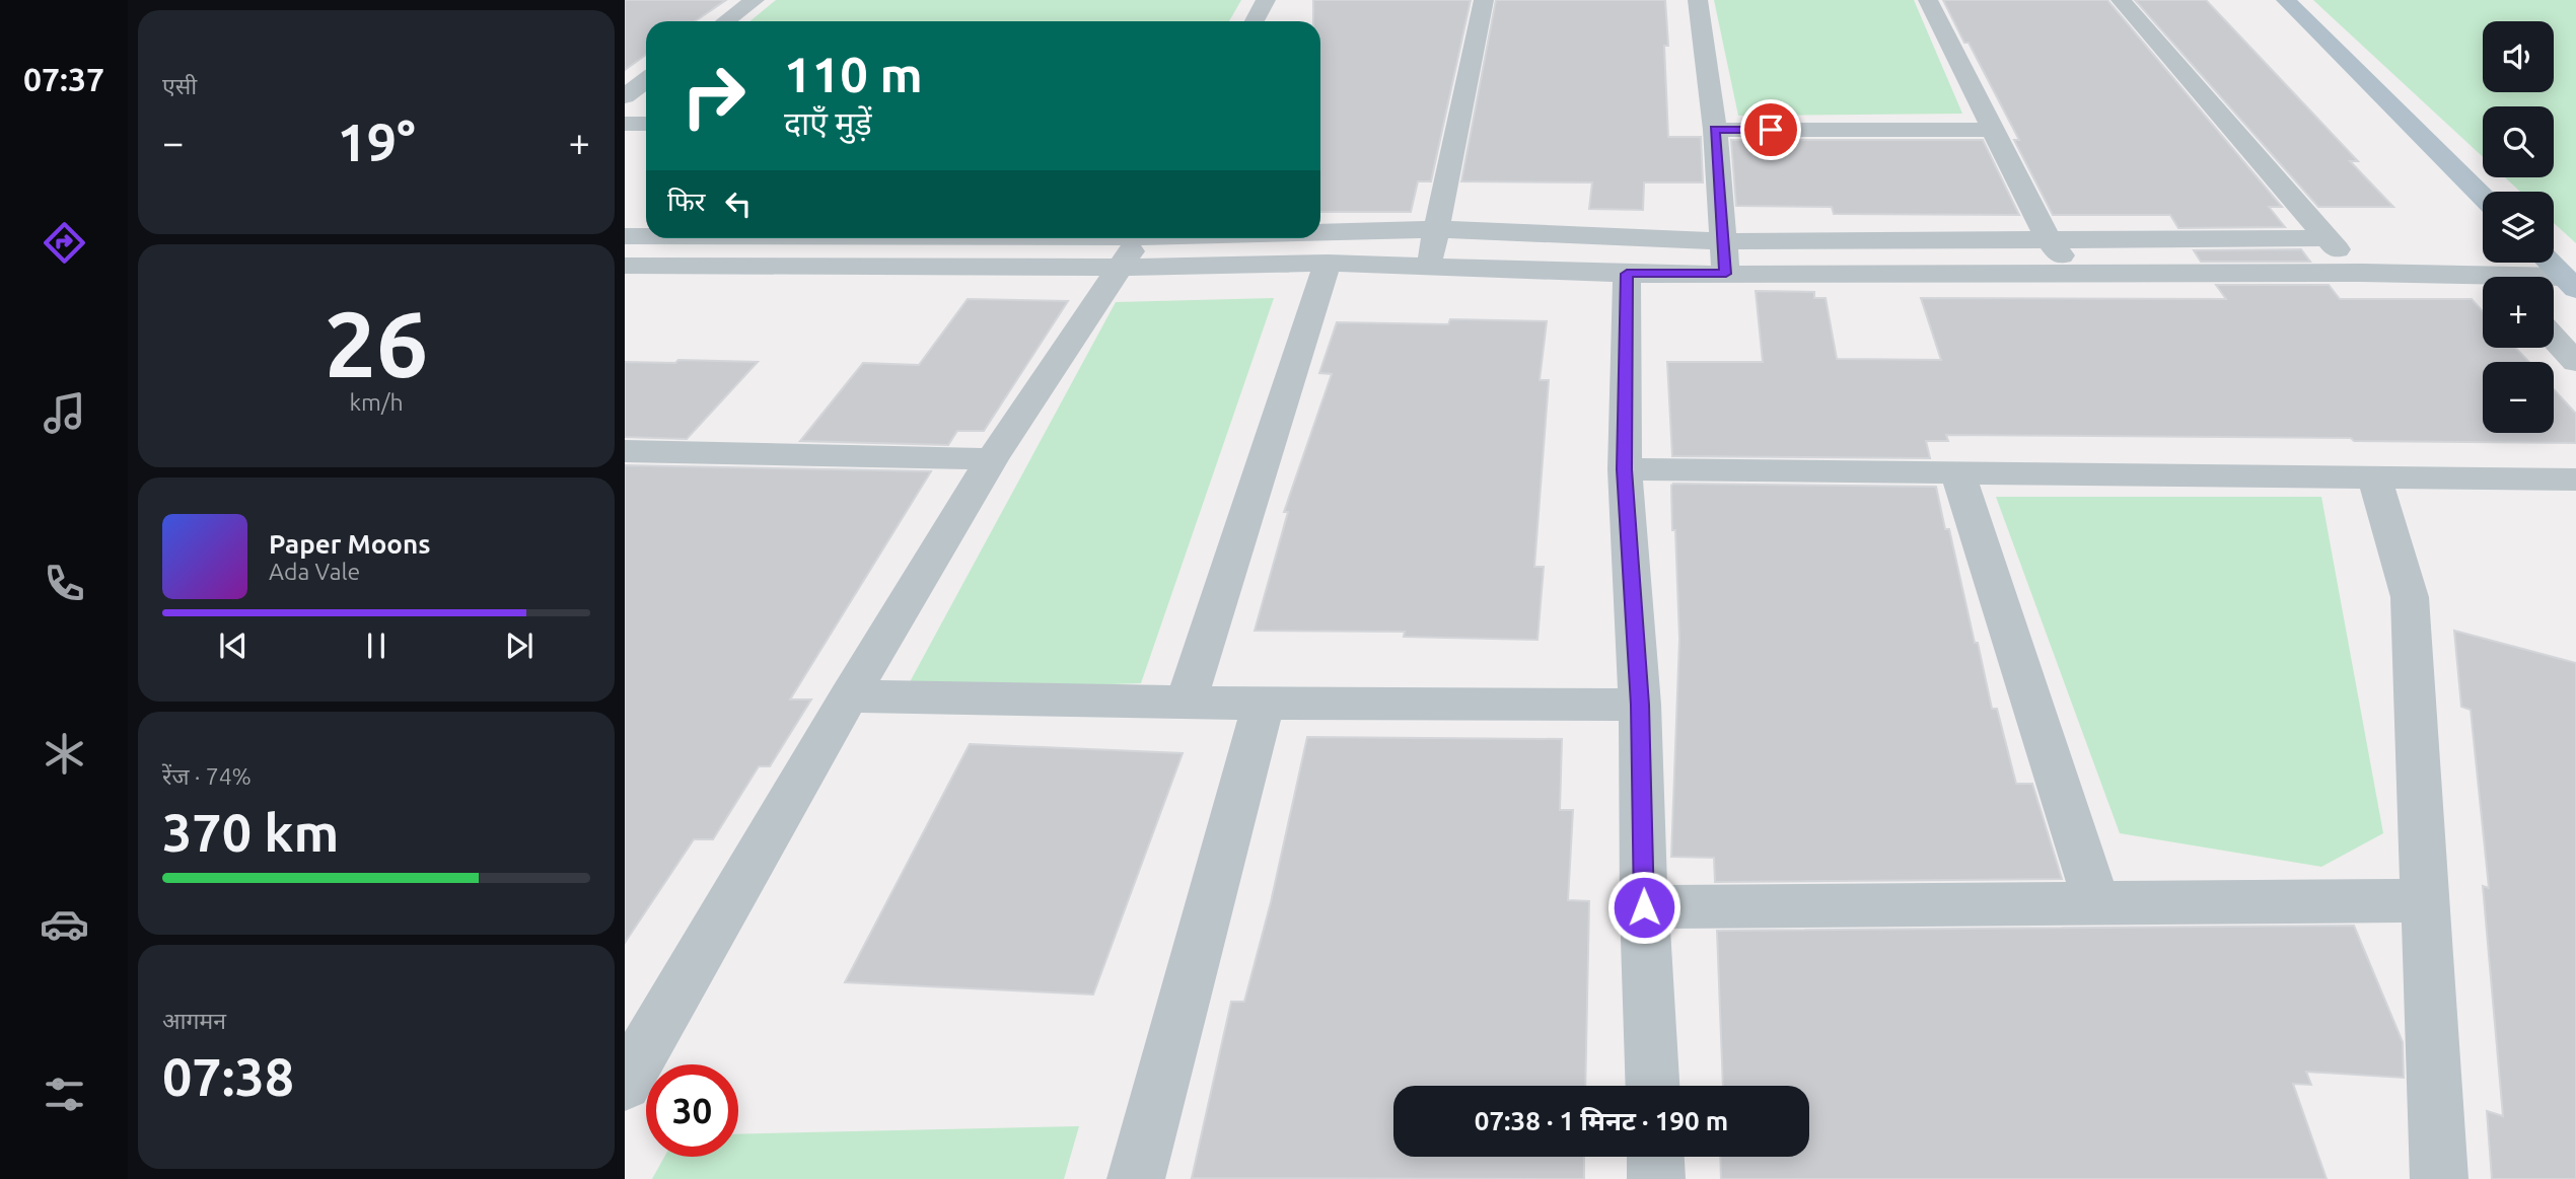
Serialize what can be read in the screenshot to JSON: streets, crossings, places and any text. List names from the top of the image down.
{
  "page": {
    "tabs": "07:37",
    "tile": [
      "एसी",
      ["26", "km/h"],
      ["रेंज · 74%", "370 km"],
      ["आगमन", "07:38"]
    ],
    "map_buttons": ["+", "−"],
    "turn": ["110 m", "दाएँ मुड़ें"],
    "heat": ["−", "19°", "+"],
    "then": "फिर",
    "song": ["Paper Moons", "Ada Vale"],
    "limit": "30",
    "trip": "07:38 · 1 मिनट · 190 m"
  }
}
